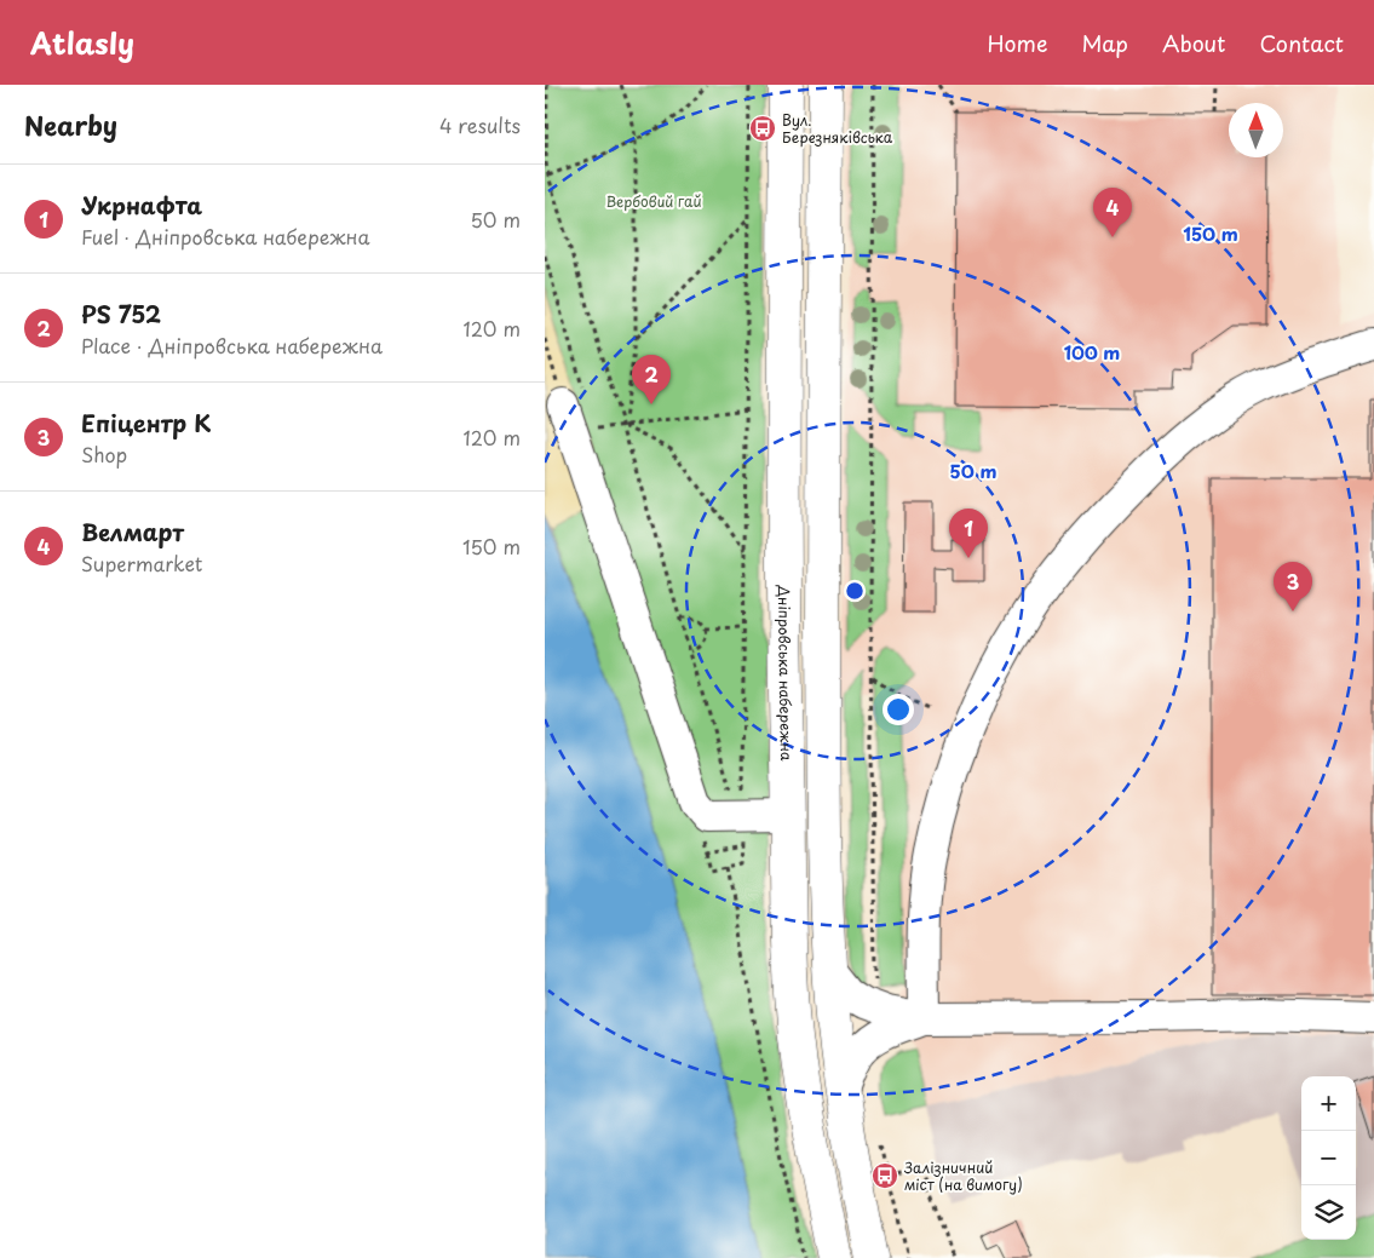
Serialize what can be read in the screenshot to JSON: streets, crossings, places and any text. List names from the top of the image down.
{
  "streets": {
    "main road": ["Дніпровська набережна"]
  },
  "parks": ["Вербовий гай"],
  "places": {
    "bus stop": ["Вул. Березняківська", "Залізничний міст (на вимогу)"]
  },
  "north": "top",
  "page": {
    "header": "Atlasly",
    "nav": [
      "Home",
      "Map",
      "About",
      "Contact"
    ],
    "heading": ["Nearby", "4 results"],
    "list": [
      {
        "mark": "1",
        "name": "Укрнафта",
        "note": "Fuel · Дніпровська набережна",
        "value": "50 m"
      },
      {
        "mark": "2",
        "name": "PS 752",
        "note": "Place · Дніпровська набережна",
        "value": "120 m"
      },
      {
        "mark": "3",
        "name": "Епіцентр К",
        "note": "Shop",
        "value": "120 m"
      },
      {
        "mark": "4",
        "name": "Велмарт",
        "note": "Supermarket",
        "value": "150 m"
      }
    ],
    "pins": [
      "4",
      "2",
      "1",
      "3"
    ],
    "map_buttons": ["+", "−"]
  },
  "rings": ["150 m", "100 m", "50 m"]
}
